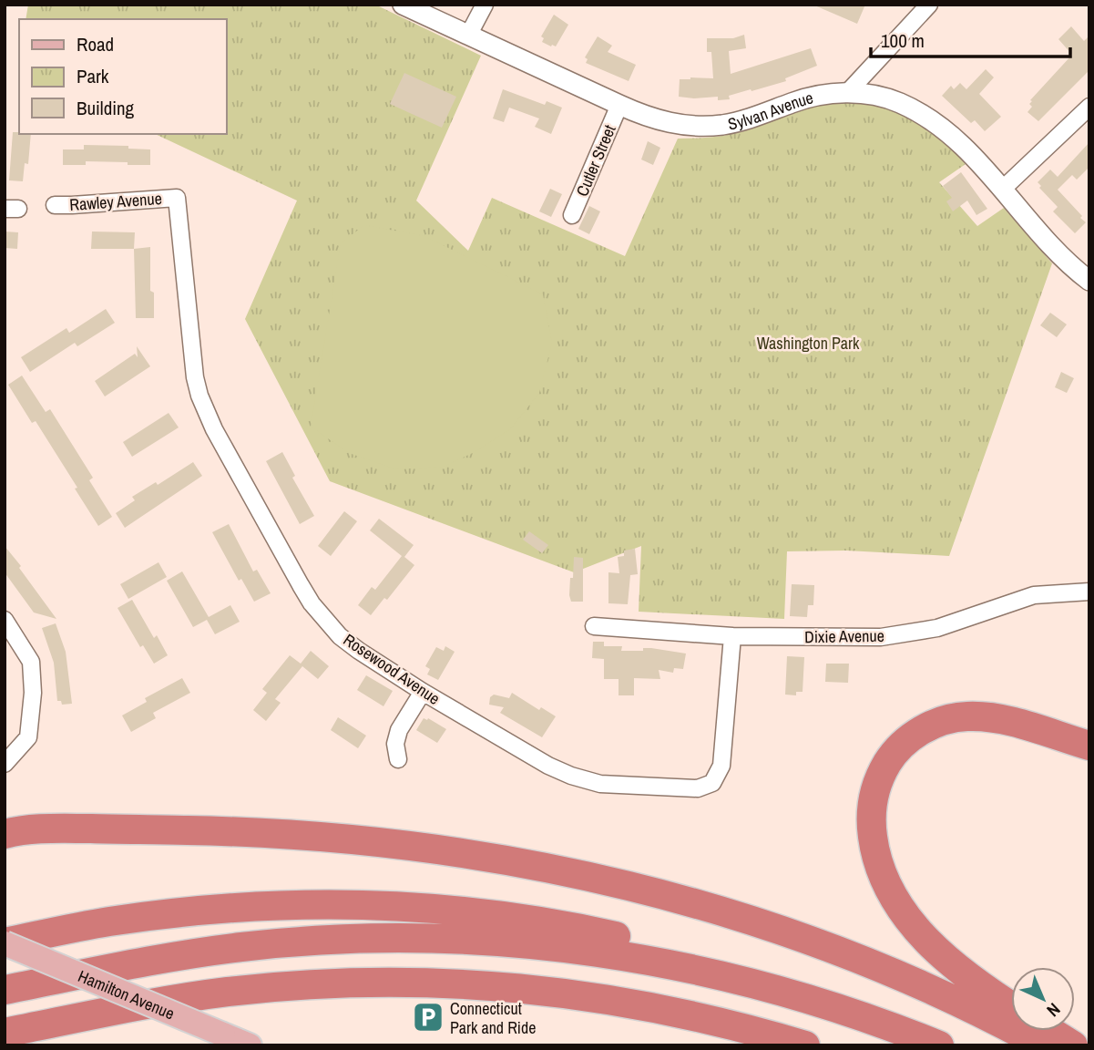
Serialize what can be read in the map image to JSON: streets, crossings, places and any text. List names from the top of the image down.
{
  "streets": {
    "main road": ["Hamilton Avenue"],
    "street": [
      "Sylvan Avenue",
      "Cutler Street",
      "Rawley Avenue",
      "Dixie Avenue",
      "Rosewood Avenue"
    ]
  },
  "crossings": [
    ["Sylvan Avenue", "Cutler Street"],
    ["Rawley Avenue", "Rosewood Avenue"],
    ["Dixie Avenue", "Rosewood Avenue"]
  ],
  "parks": ["Washington Park"],
  "places": {
    "parking": ["Connecticut Park and Ride"]
  },
  "legend": ["Road", "Park", "Building"],
  "scale_bar": "100 m",
  "north": "bottom right"
}
